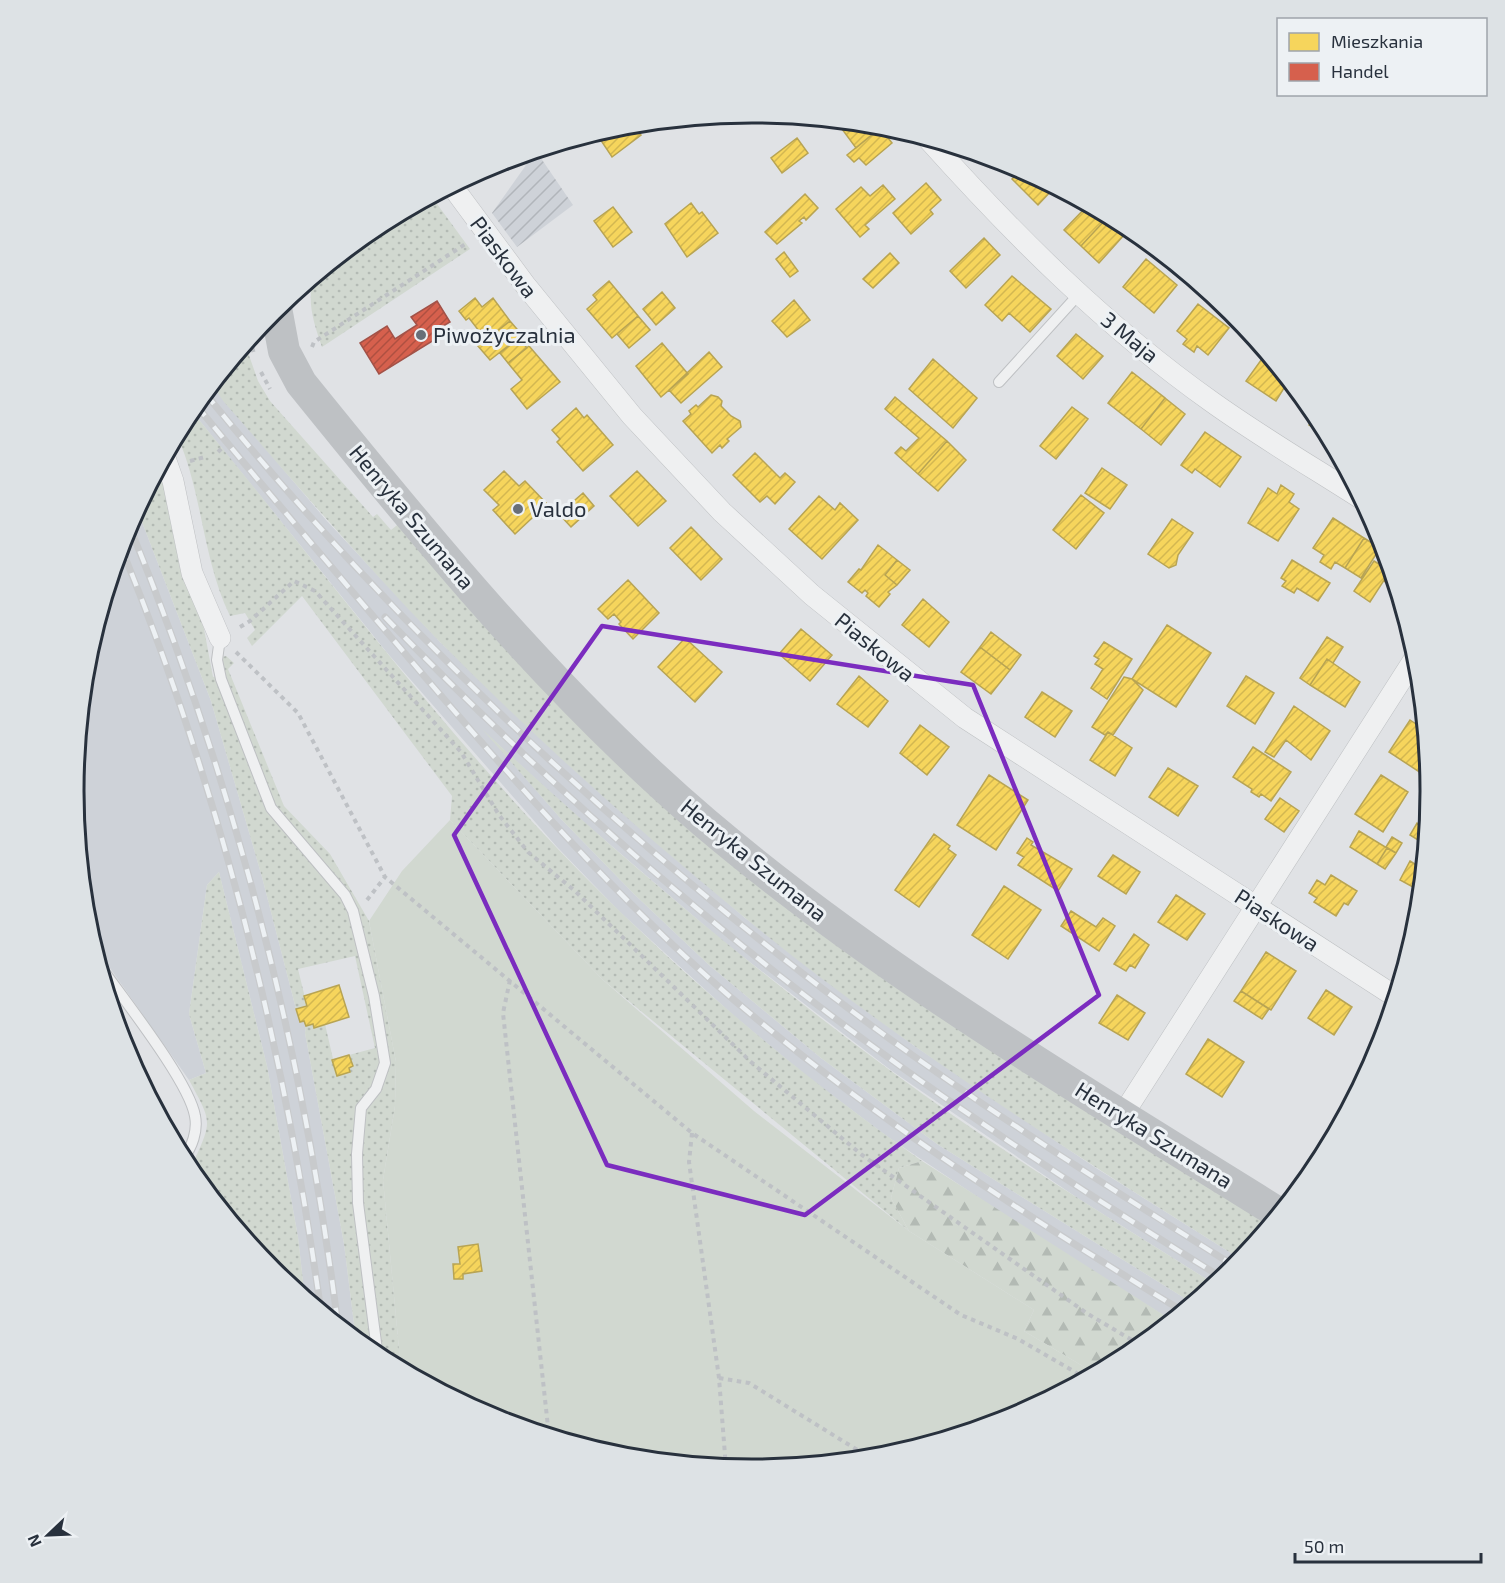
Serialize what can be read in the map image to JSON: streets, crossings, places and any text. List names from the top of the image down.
{
  "streets": {
    "street": ["Piaskowa", "3 Maja", "Henryka Szumana"]
  },
  "places": ["Piwożyczalnia", "Valdo"],
  "legend": ["Mieszkania", "Handel"],
  "scale_bar": "50 m",
  "north": "bottom left"
}
